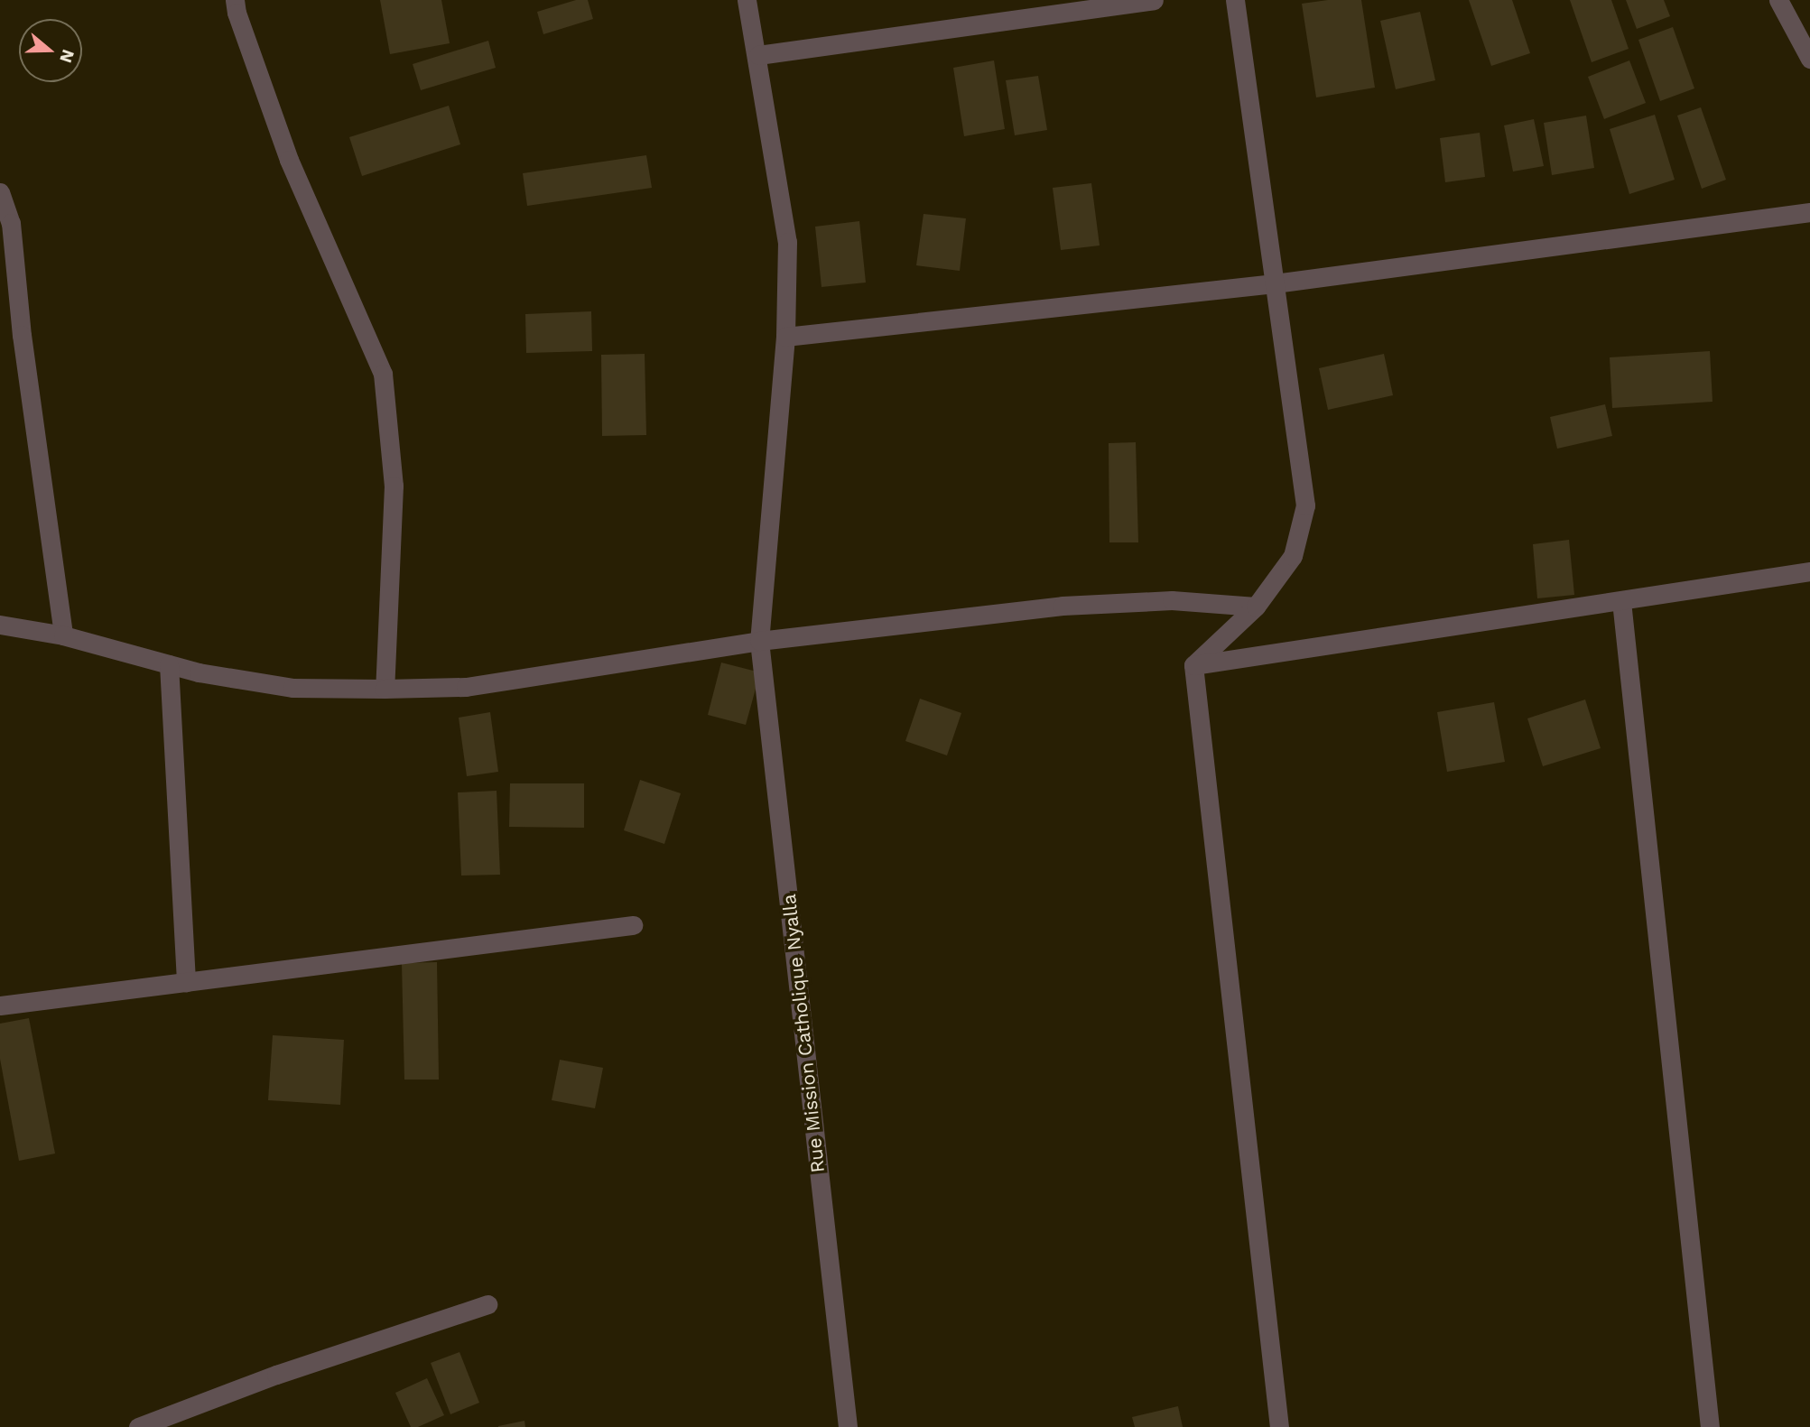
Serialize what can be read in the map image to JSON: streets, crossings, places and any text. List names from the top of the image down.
{
  "streets": {
    "street": ["Rue Mission Catholique Nyalla"]
  },
  "north": "right"
}
